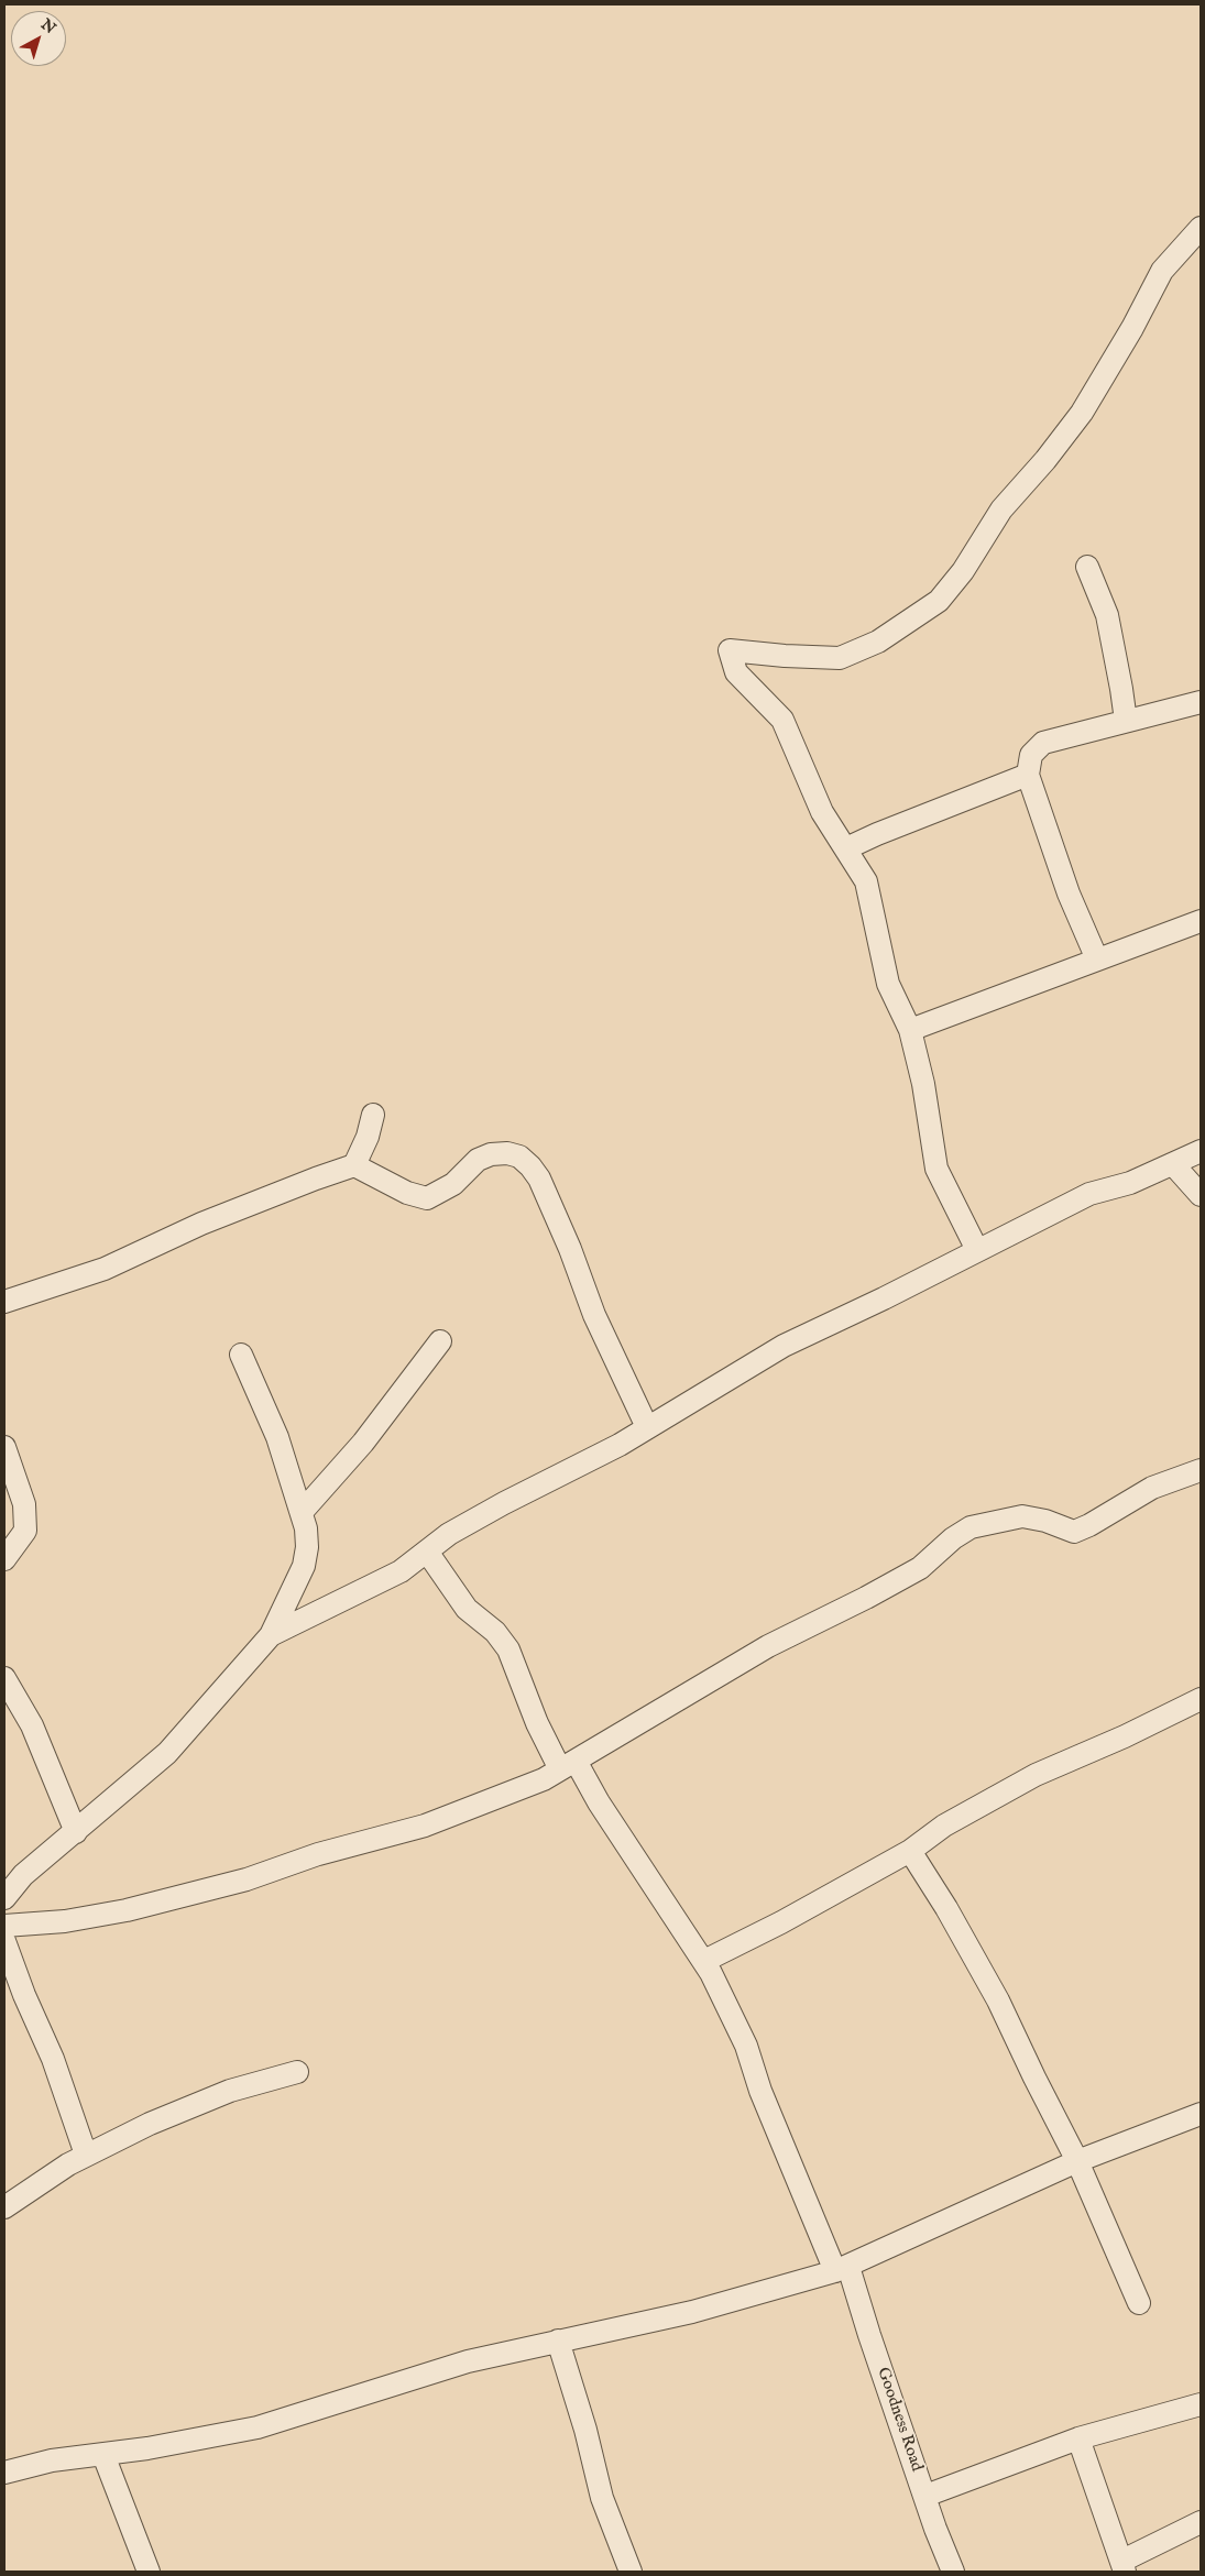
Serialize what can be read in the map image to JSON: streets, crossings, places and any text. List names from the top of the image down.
{
  "streets": {
    "street": ["Goodness Road"]
  },
  "north": "top right"
}
